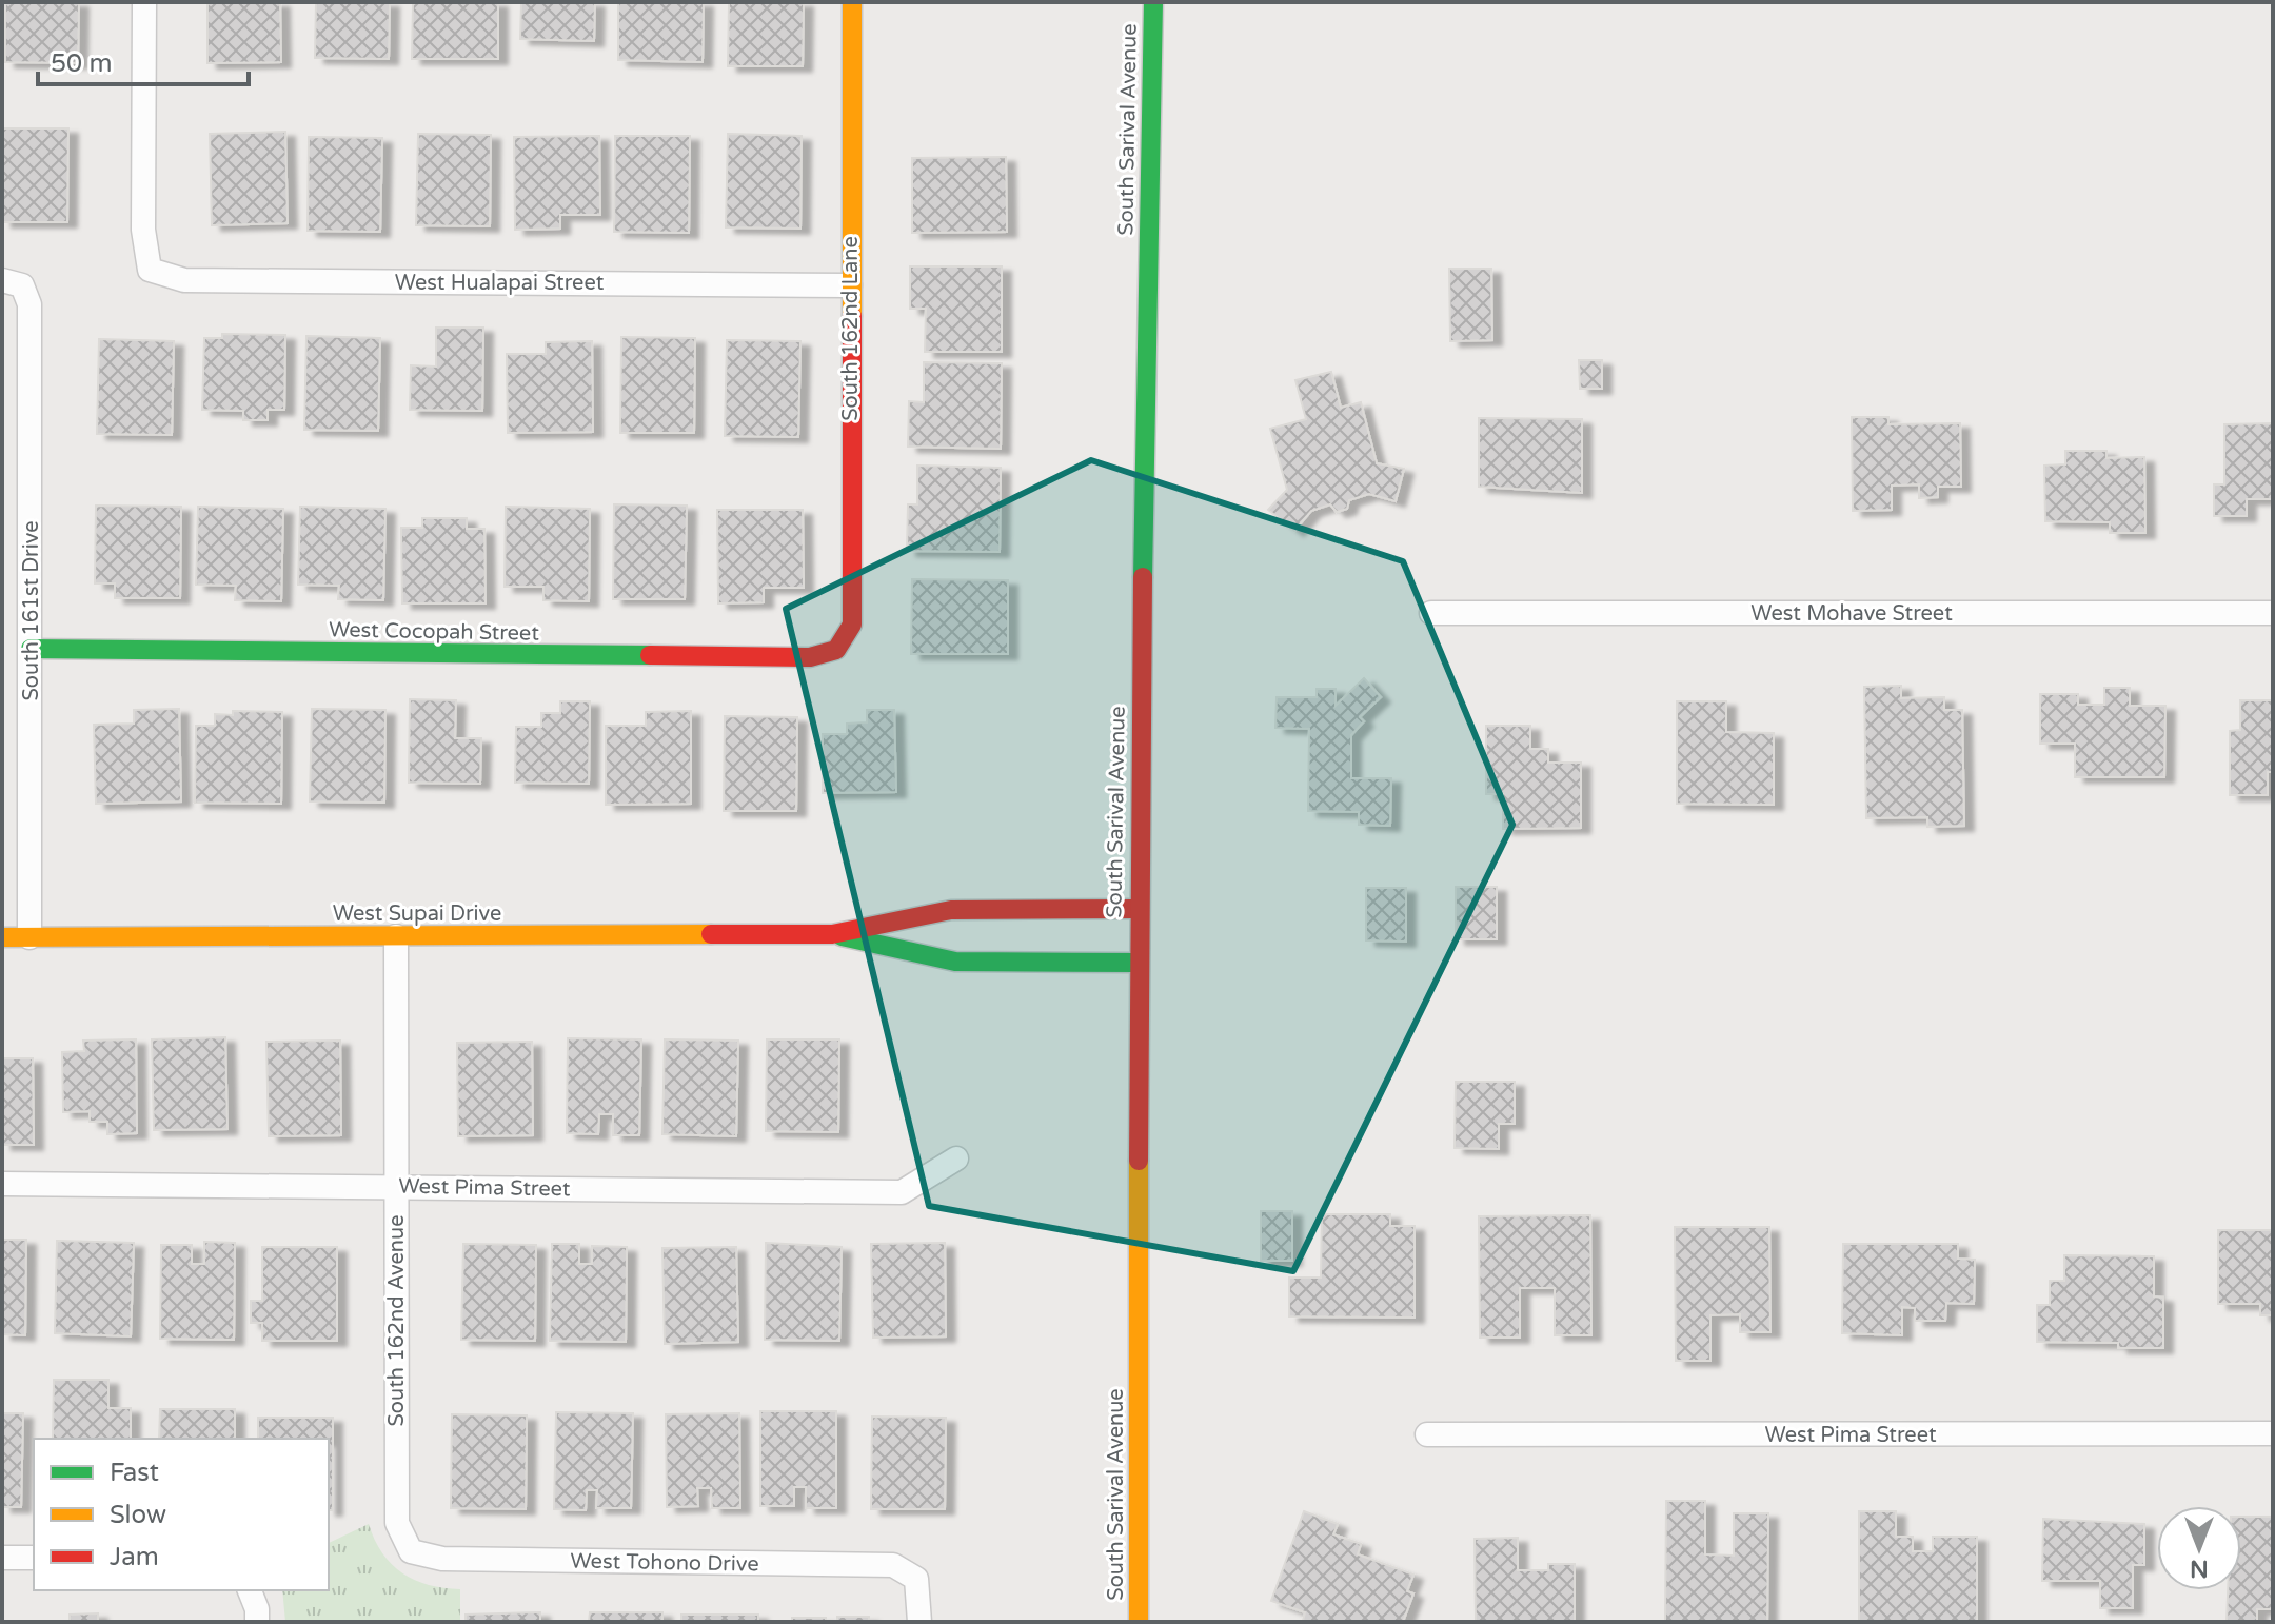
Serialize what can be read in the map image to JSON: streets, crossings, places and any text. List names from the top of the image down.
{
  "streets": {
    "street": [
      "South Sarival Avenue",
      "West Hualapai Street",
      "South 162nd Lane",
      "South 161st Drive",
      "West Mohave Street",
      "West Cocopah Street",
      "West Supai Drive",
      "West Pima Street",
      "South 162nd Avenue",
      "West Tohono Drive"
    ]
  },
  "crossings": [
    ["South Sarival Avenue", "West Supai Drive"],
    ["West Hualapai Street", "South 162nd Lane"],
    ["South 162nd Lane", "West Cocopah Street"],
    ["South 161st Drive", "West Cocopah Street"],
    ["South 161st Drive", "West Supai Drive"],
    ["West Supai Drive", "South 162nd Avenue"],
    ["West Pima Street", "South 162nd Avenue"],
    ["South 162nd Avenue", "West Tohono Drive"]
  ],
  "legend": ["Fast", "Slow", "Jam"],
  "scale_bar": "50 m",
  "north": "bottom"
}
